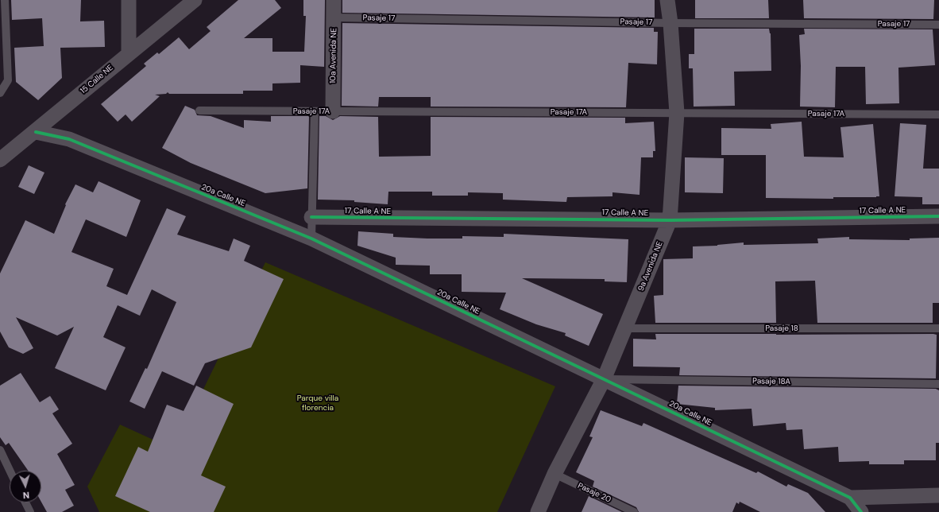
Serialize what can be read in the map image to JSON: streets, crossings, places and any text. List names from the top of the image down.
{
  "streets": {
    "street": [
      "10a Avenida NE",
      "15 Calle NE",
      "20a Calle NE",
      "17 Calle A NE",
      "9a Avenida NE"
    ],
    "lane": [
      "Pasaje 17",
      "Pasaje 17A",
      "Pasaje 18",
      "Pasaje 18A",
      "Pasaje 20"
    ]
  },
  "crossings": [
    ["Pasaje 17", "10a Avenida NE"],
    ["Pasaje 17", "9a Avenida NE"],
    ["10a Avenida NE", "Pasaje 17A"],
    ["15 Calle NE", "20a Calle NE"],
    ["Pasaje 17A", "9a Avenida NE"],
    ["20a Calle NE", "9a Avenida NE"],
    ["20a Calle NE", "Pasaje 18A"],
    ["17 Calle A NE", "9a Avenida NE"],
    ["9a Avenida NE", "Pasaje 18"],
    ["9a Avenida NE", "Pasaje 18A"],
    ["9a Avenida NE", "Pasaje 20"]
  ],
  "parks": ["Parque villa florencia"],
  "north": "bottom"
}
